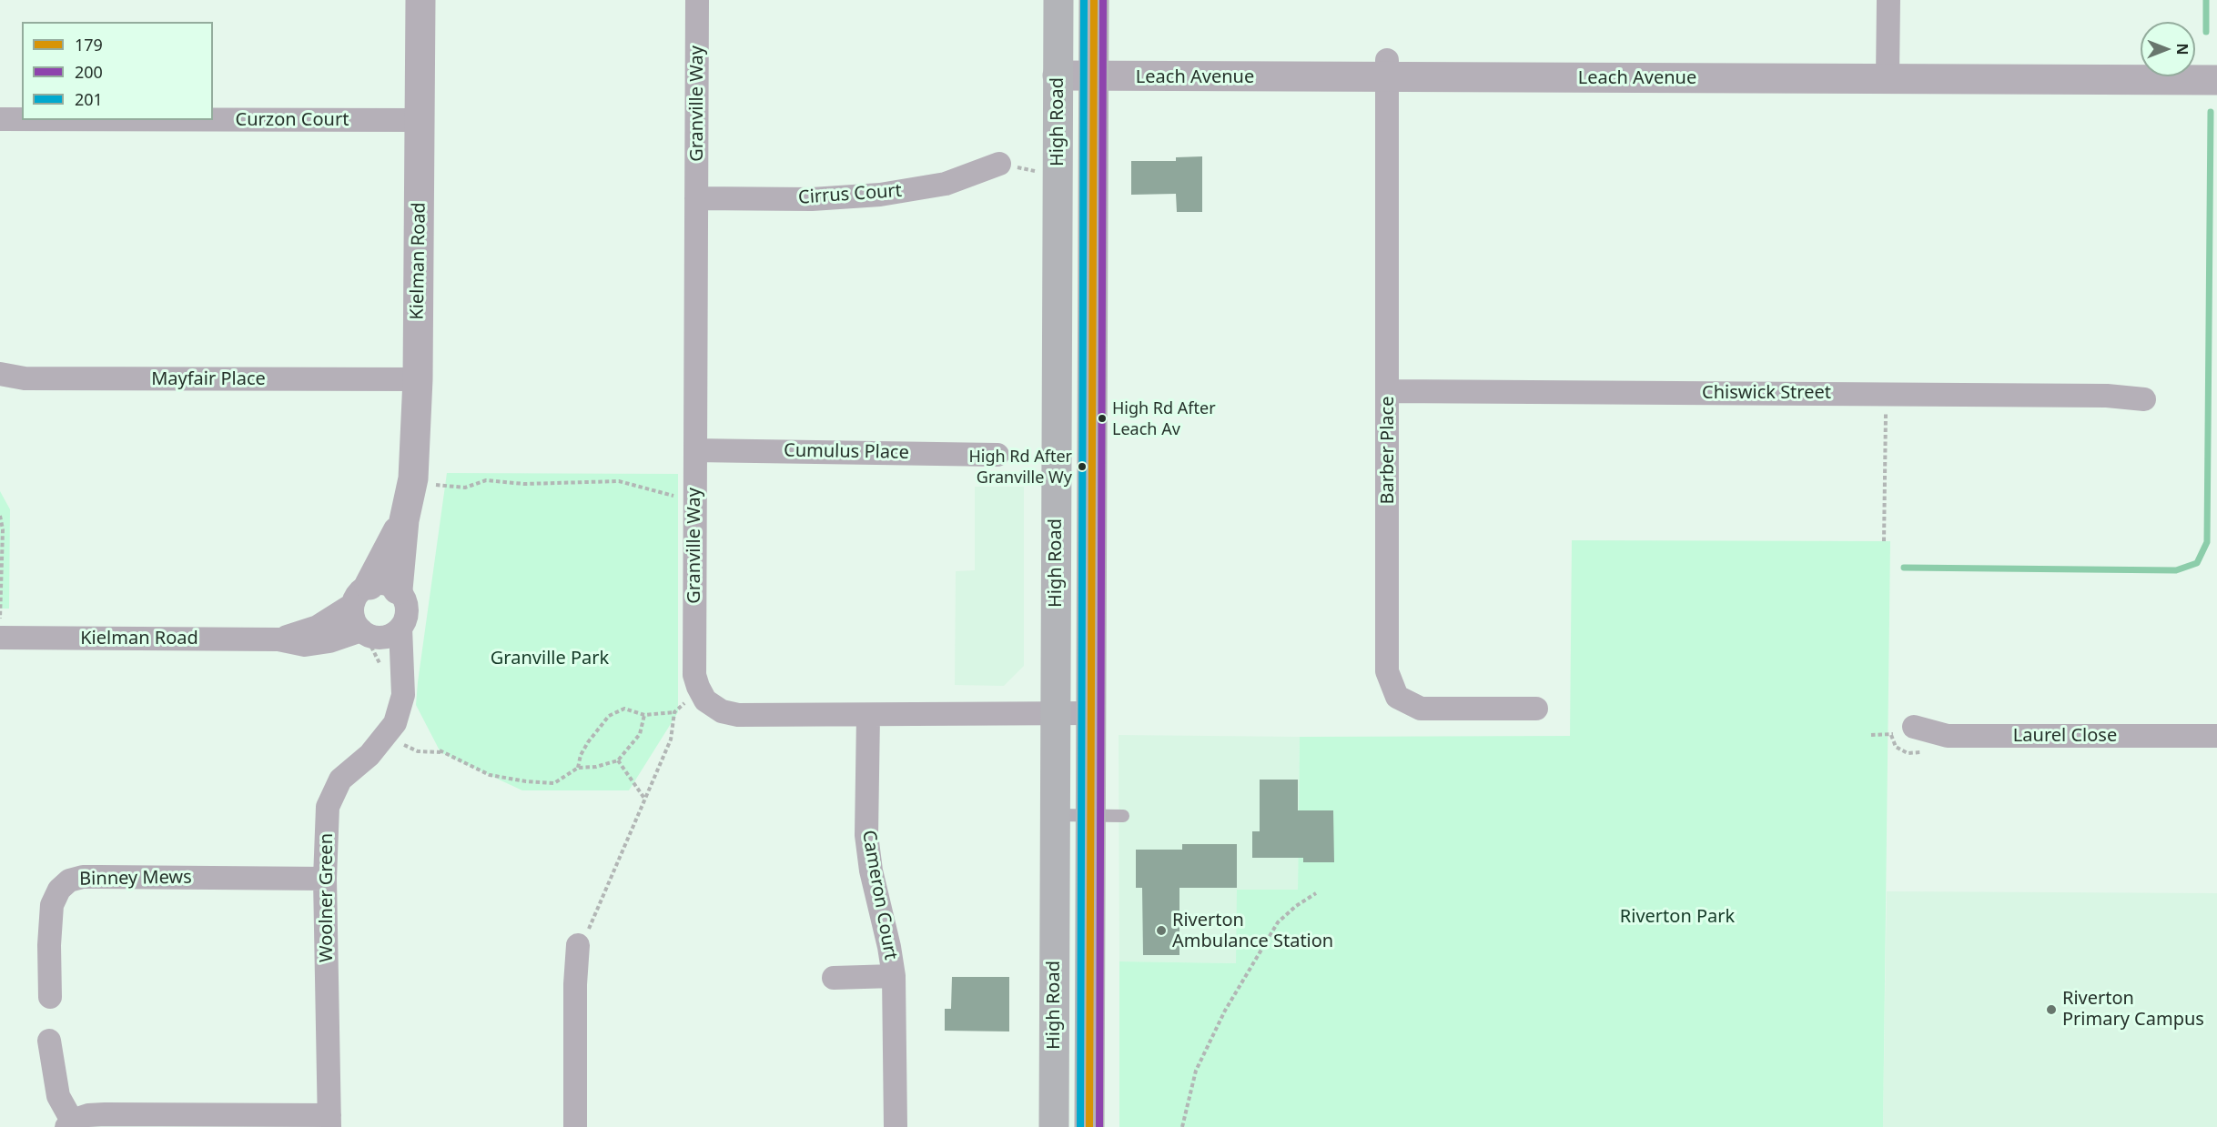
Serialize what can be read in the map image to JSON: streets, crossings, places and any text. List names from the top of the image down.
{
  "streets": {
    "main road": ["High Road"],
    "street": [
      "Leach Avenue",
      "Granville Way",
      "Curzon Court",
      "Cirrus Court",
      "Kielman Road",
      "Mayfair Place",
      "Chiswick Street",
      "Barber Place",
      "Cumulus Place",
      "Laurel Close",
      "Binney Mews",
      "Cameron Court",
      "Woolner Green"
    ]
  },
  "crossings": [
    ["Leach Avenue", "High Road"],
    ["Leach Avenue", "Barber Place"],
    ["Granville Way", "Cirrus Court"],
    ["Granville Way", "Cumulus Place"],
    ["Curzon Court", "Kielman Road"],
    ["Kielman Road", "Mayfair Place"],
    ["Kielman Road", "Woolner Green"],
    ["Chiswick Street", "Barber Place"],
    ["Binney Mews", "Woolner Green"]
  ],
  "parks": ["Granville Park", "Riverton Park"],
  "places": [
    "High Rd After Leach Av",
    "High Rd After Granville Wy",
    "Riverton Ambulance Station",
    "Riverton Primary Campus"
  ],
  "lines": ["transit line 179", "transit line 200", "transit line 201"],
  "legend": ["179", "200", "201"],
  "north": "right"
}
